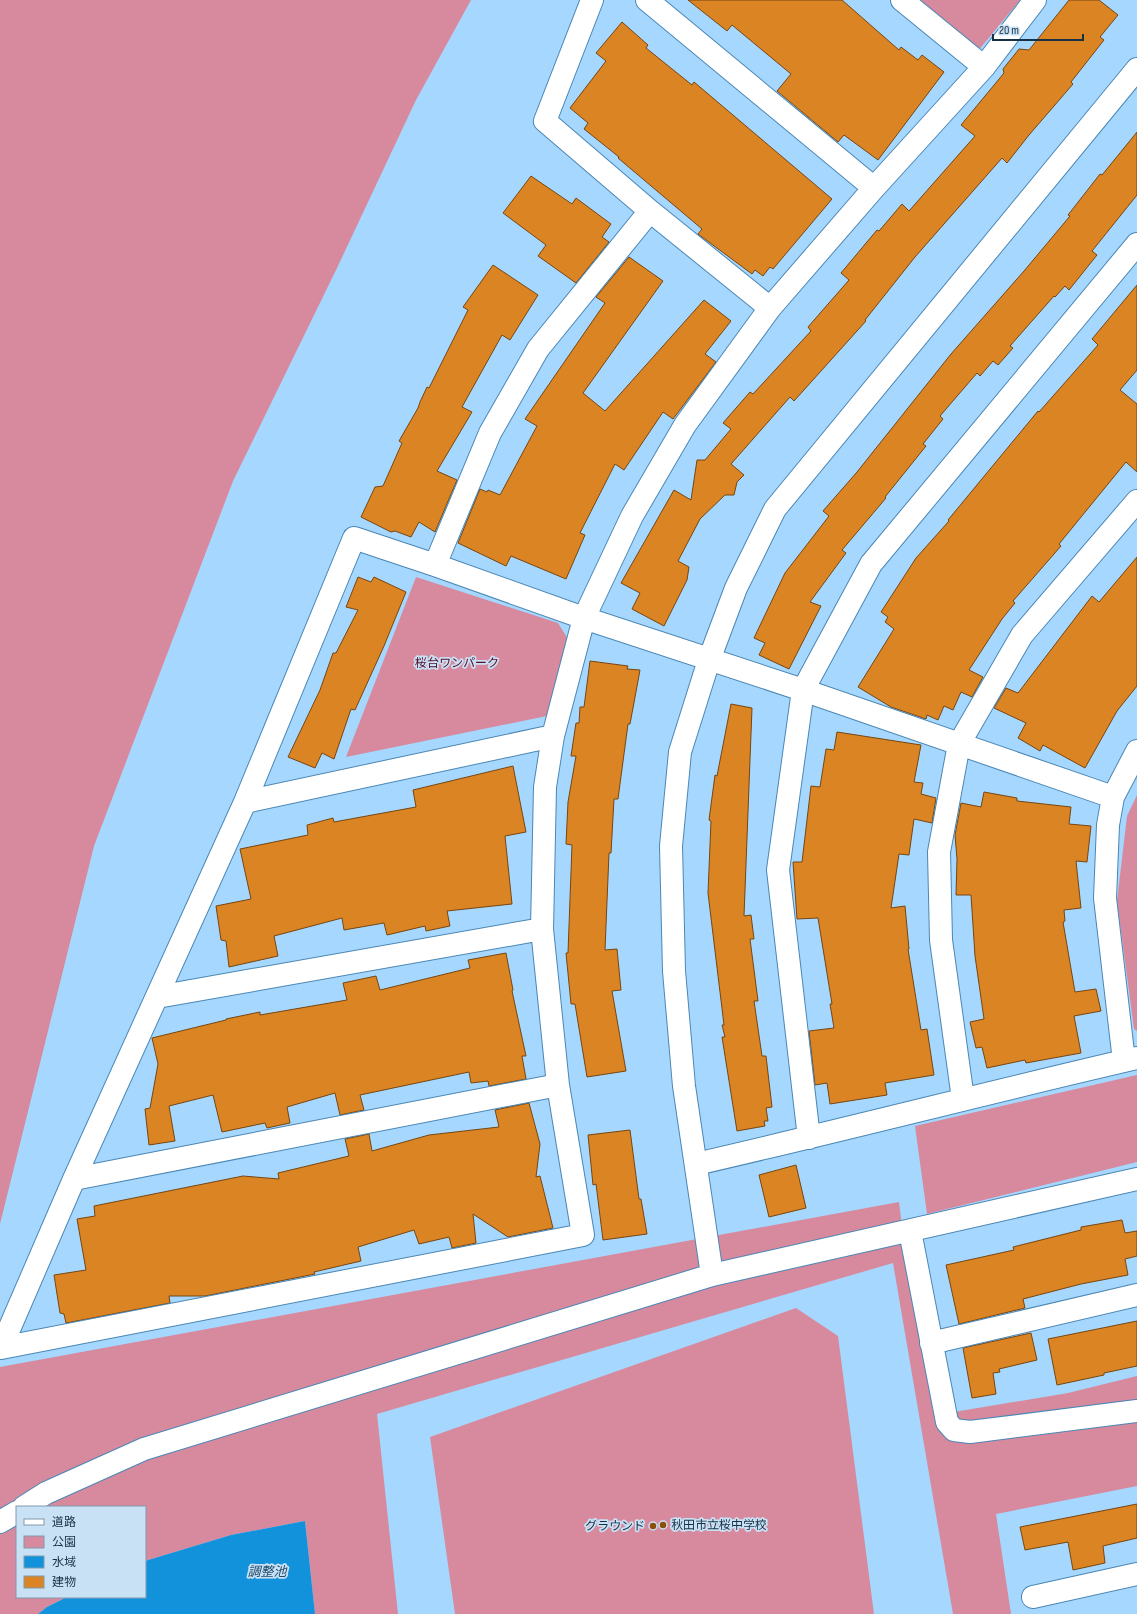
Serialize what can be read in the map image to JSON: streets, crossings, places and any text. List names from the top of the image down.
{
  "water": ["調整池"],
  "parks": ["桜台ワンパーク"],
  "places": ["秋田市立桜中学校", "グラウンド"],
  "legend": [
    "道路",
    "公園",
    "水域",
    "建物"
  ],
  "scale_bar": "20 m"
}
